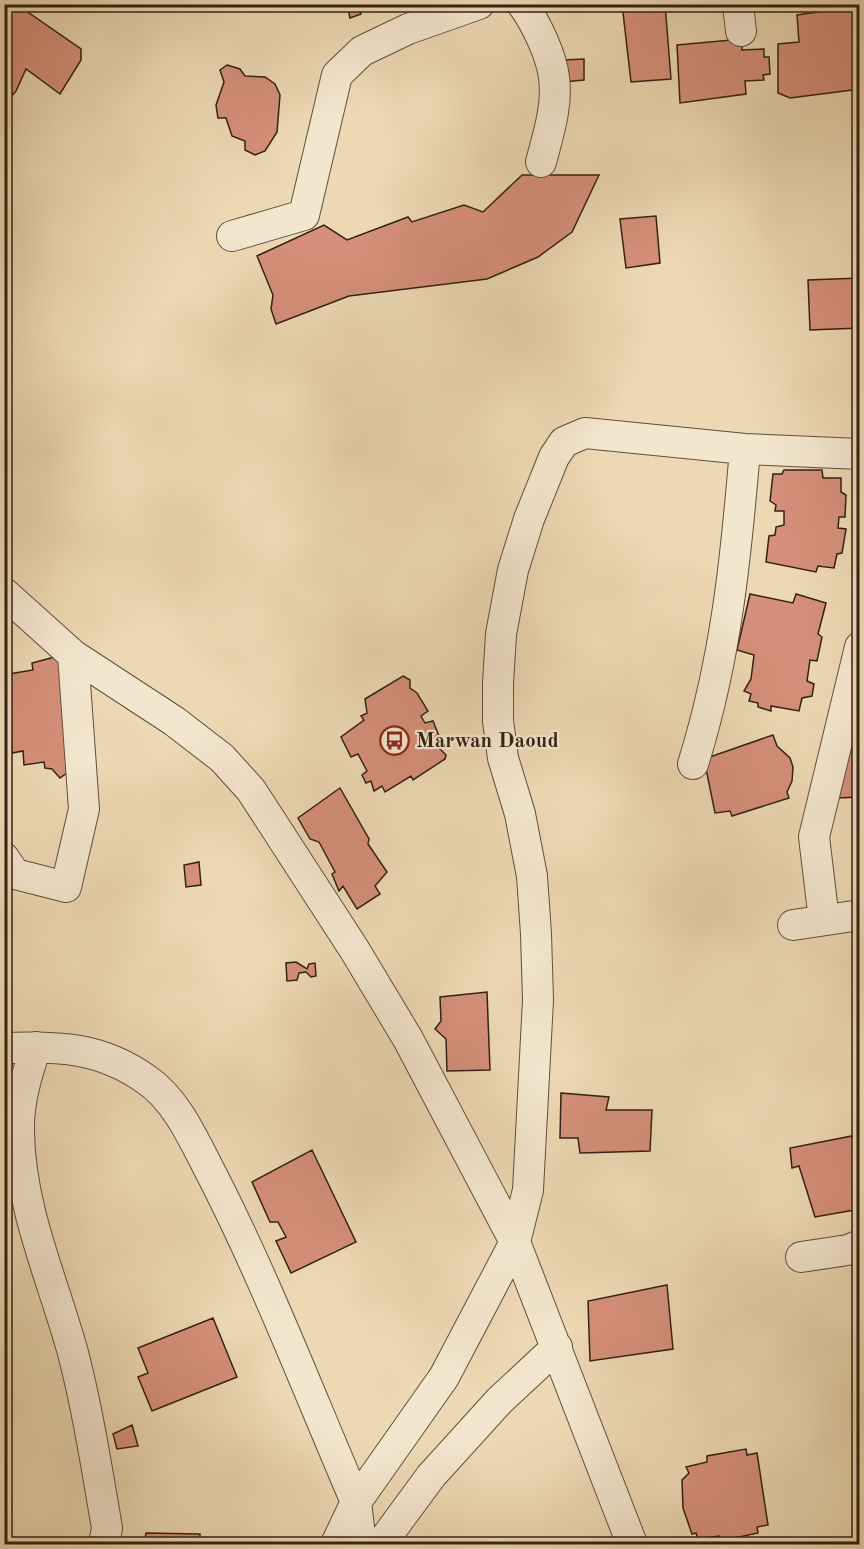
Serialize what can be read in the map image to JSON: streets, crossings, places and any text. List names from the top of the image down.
{
  "places": {
    "bus stop": ["Marwan Daoud"]
  }
}
